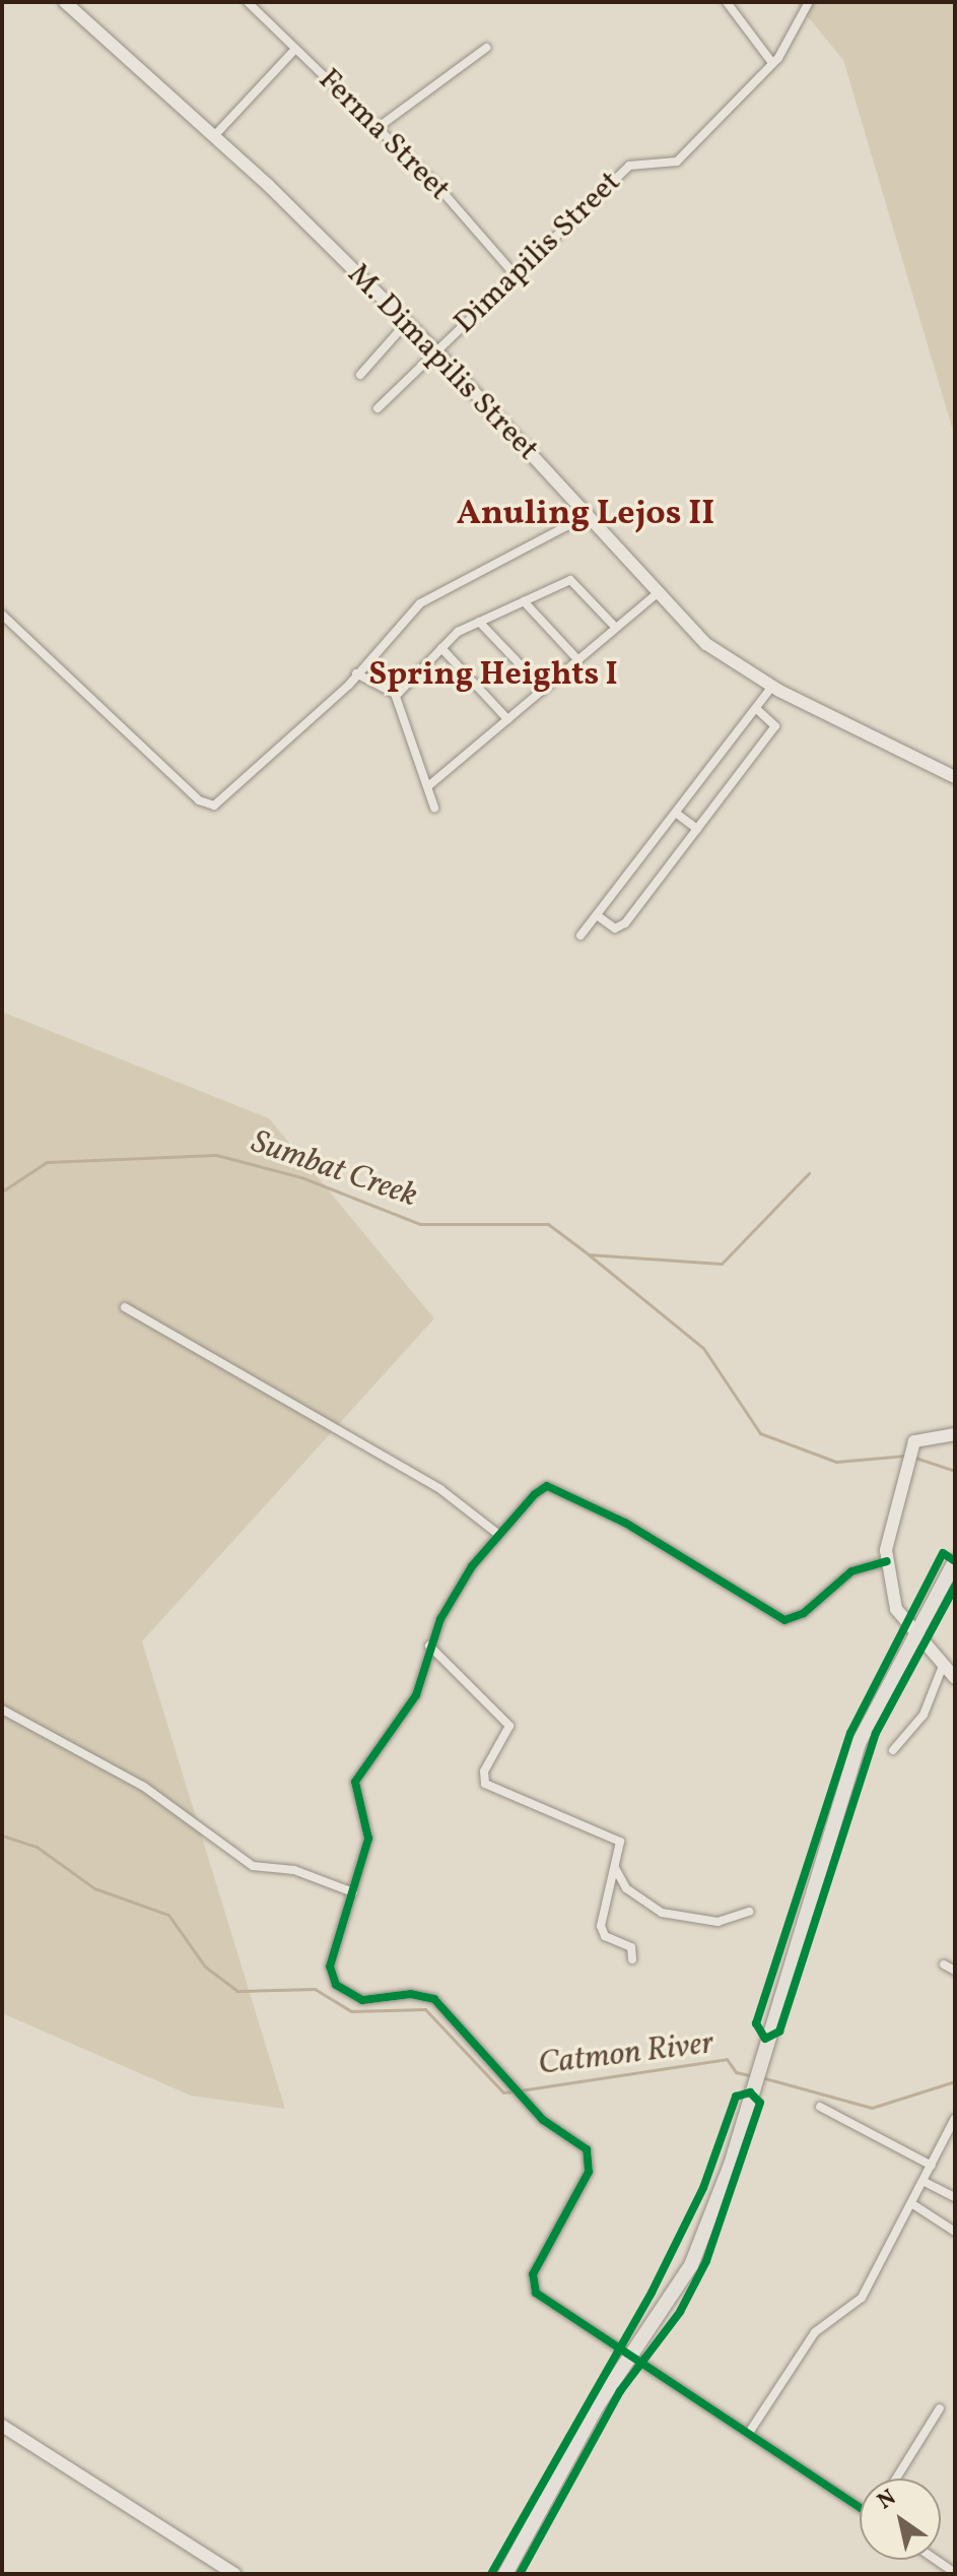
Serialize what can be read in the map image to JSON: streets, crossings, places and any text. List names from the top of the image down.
{
  "streets": {
    "main road": ["M. Dimapilis Street"],
    "street": ["Ferma Street", "Dimapilis Street"]
  },
  "crossings": [
    ["Ferma Street", "Dimapilis Street"],
    ["Dimapilis Street", "M. Dimapilis Street"]
  ],
  "districts": ["Anuling Lejos II", "Spring Heights I"],
  "water": ["Sumbat Creek", "Catmon River"],
  "north": "top left"
}
